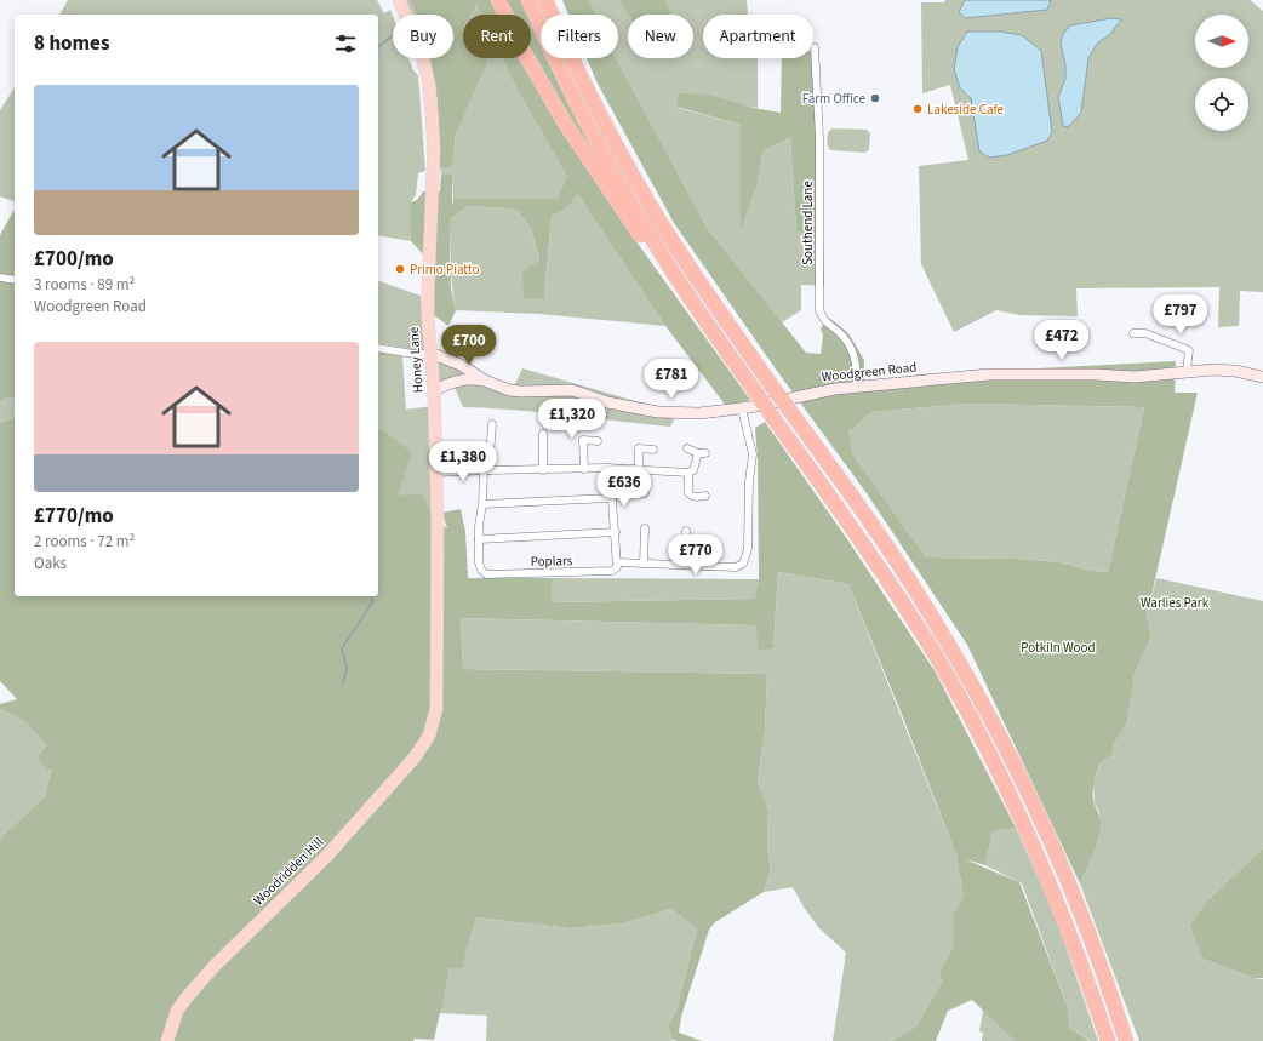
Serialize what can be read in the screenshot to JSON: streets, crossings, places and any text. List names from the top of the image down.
{
  "streets": {
    "main road": ["Honey Lane", "Woodridden Hill"],
    "street": ["Southend Lane", "Woodgreen Road", "Poplars"]
  },
  "crossings": [
    ["Southend Lane", "Woodgreen Road"],
    ["Honey Lane", "Woodgreen Road"],
    ["Honey Lane", "Woodridden Hill"]
  ],
  "parks": ["Warlies Park", "Potkiln Wood"],
  "places": ["Farm Office", "Lakeside Cafe", "Primo Piatto"],
  "north": "right",
  "page": {
    "chip": [
      "Buy",
      "Rent",
      "Filters",
      "New",
      "Apartment"
    ],
    "heading": "8 homes",
    "list": [
      {
        "name": "£700/mo",
        "note": "3 rooms · 89 m² · Woodgreen Road"
      },
      {
        "name": "£770/mo",
        "note": "2 rooms · 72 m² · Oaks"
      }
    ],
    "price": [
      "£797",
      "£472",
      "£700",
      "£781",
      "£1,320",
      "£1,380",
      "£636",
      "£770"
    ]
  }
}
